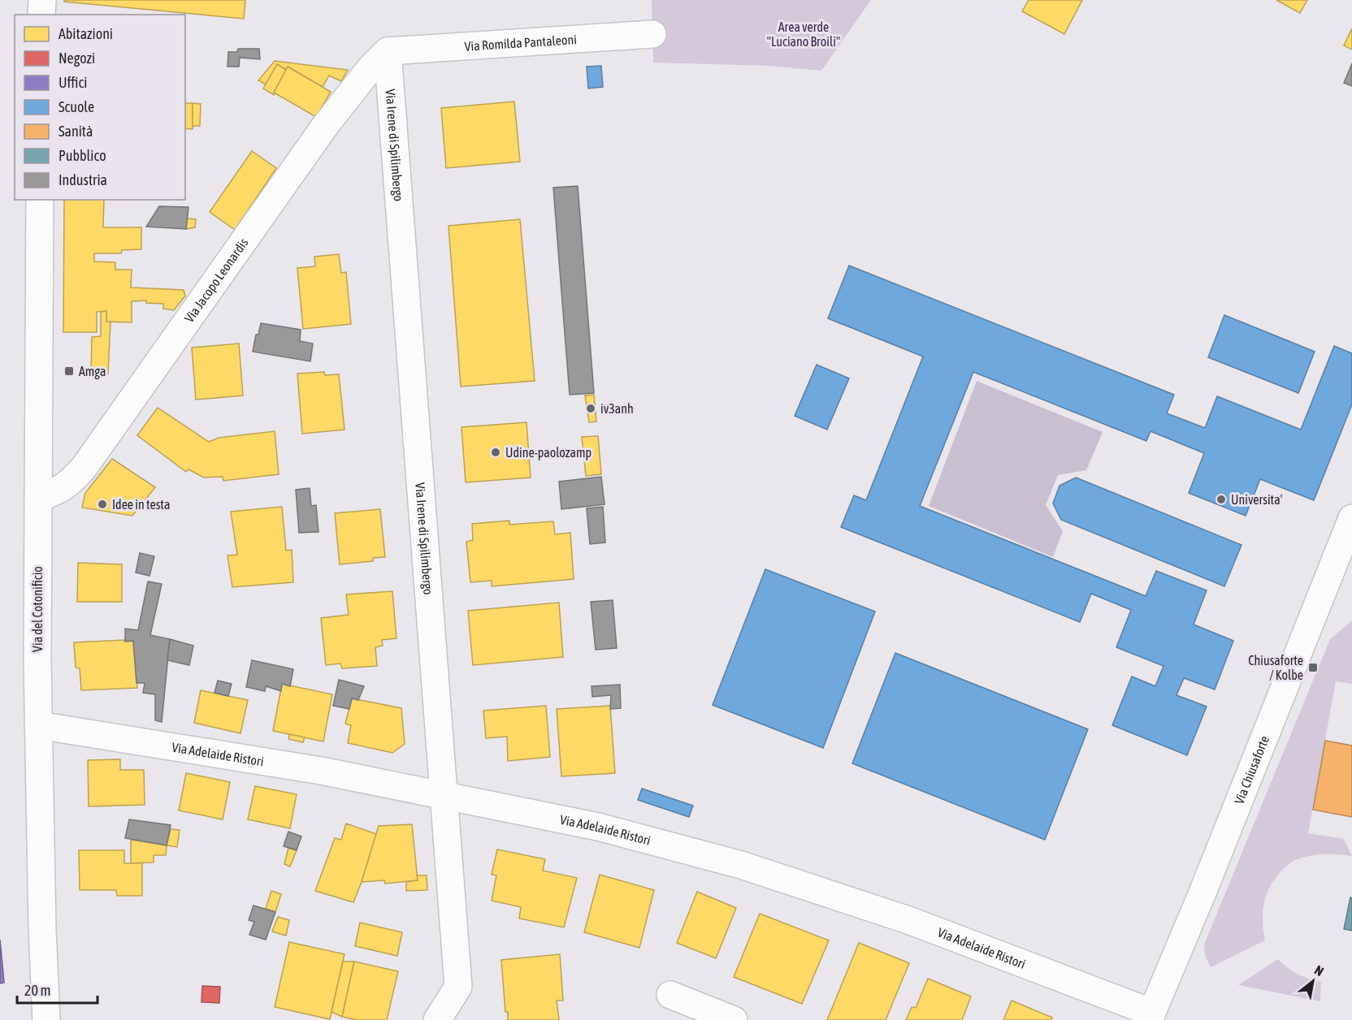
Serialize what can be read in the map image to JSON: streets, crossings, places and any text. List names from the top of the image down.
{
  "streets": {
    "street": [
      "Via Romilda Pantaleoni",
      "Via Irene di Spilimbergo",
      "Via Jacopo Leonardis",
      "Via del Cotonificio",
      "Via Adelaide Ristori",
      "Via Chiusaforte"
    ]
  },
  "crossings": [
    ["Via Romilda Pantaleoni", "Via Irene di Spilimbergo"],
    ["Via Romilda Pantaleoni", "Via Jacopo Leonardis"],
    ["Via Irene di Spilimbergo", "Via Jacopo Leonardis"],
    ["Via Irene di Spilimbergo", "Via Adelaide Ristori"],
    ["Via Jacopo Leonardis", "Via del Cotonificio"],
    ["Via del Cotonificio", "Via Adelaide Ristori"],
    ["Via Adelaide Ristori", "Via Chiusaforte"]
  ],
  "parks": ["Area verde \"Luciano Broili\""],
  "places": {
    "transit": ["Amga", "Chiusaforte / Kolbe"],
    "other": [
      "iv3anh",
      "Udine-paolozamp",
      "Universita'",
      "Idee in testa"
    ]
  },
  "legend": [
    "Abitazioni",
    "Negozi",
    "Uffici",
    "Scuole",
    "Sanità",
    "Pubblico",
    "Industria"
  ],
  "scale_bar": "20 m",
  "north": "top right"
}
